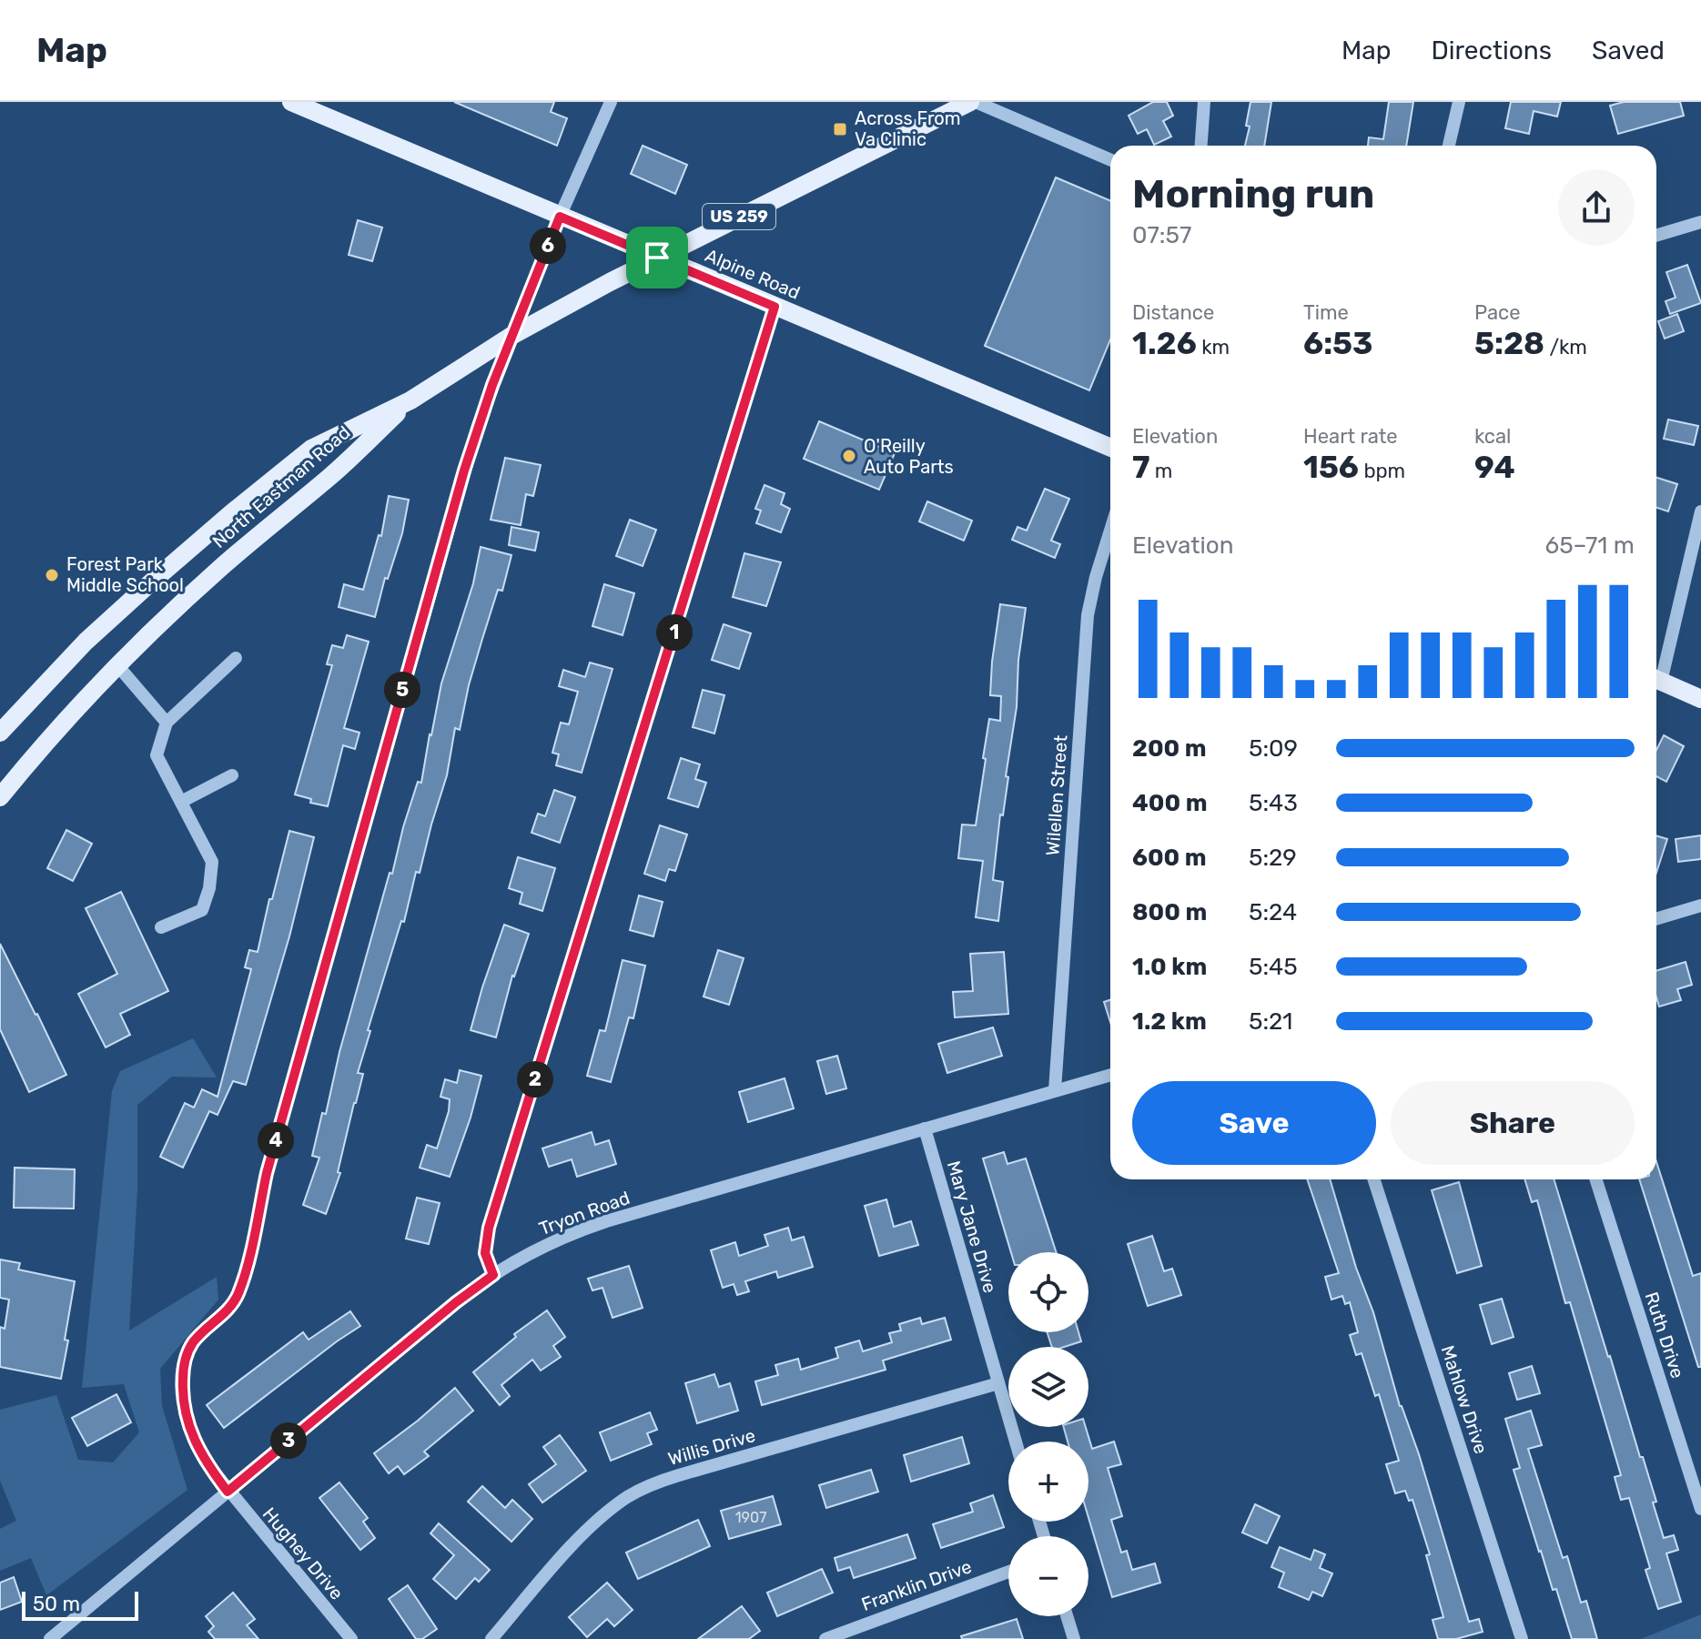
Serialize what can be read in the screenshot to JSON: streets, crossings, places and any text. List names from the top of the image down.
{
  "streets": {
    "main road": ["US 259", "Alpine Road", "North Eastman Road"],
    "street": [
      "Wilellen Street",
      "Tryon Road",
      "Mary Jane Drive",
      "Ruth Drive",
      "Mahlow Drive",
      "Willis Drive",
      "Hughey Drive",
      "Franklin Drive"
    ]
  },
  "crossings": [
    ["Alpine Road", "North Eastman Road"],
    ["Alpine Road", "Hughey Drive"],
    ["North Eastman Road", "Hughey Drive"],
    ["Wilellen Street", "Tryon Road"],
    ["Tryon Road", "Mary Jane Drive"],
    ["Tryon Road", "Hughey Drive"],
    ["Mary Jane Drive", "Willis Drive"]
  ],
  "places": {
    "transit": ["Across From Va Clinic"],
    "other": ["O'Reilly Auto Parts", "Forest Park Middle School"]
  },
  "house_numbers": ["1907"],
  "scale_bar": "50 m",
  "page": {
    "header": "Map",
    "nav": ["Map", "Directions", "Saved"],
    "heading": ["Morning run", "07:57"],
    "pins": [
      "6",
      "1",
      "5",
      "2",
      "4",
      "3"
    ],
    "stats": [
      ["Distance", "1.26 km"],
      ["Time", "6:53"],
      ["Pace", "5:28 /km"],
      ["Elevation", "7 m"],
      ["Heart rate", "156 bpm"],
      ["kcal", "94"]
    ],
    "chart": ["Elevation", "65–71 m"],
    "list": [
      {
        "name": "200 m",
        "note": "5:09"
      },
      {
        "name": "400 m",
        "note": "5:43"
      },
      {
        "name": "600 m",
        "note": "5:29"
      },
      {
        "name": "800 m",
        "note": "5:24"
      },
      {
        "name": "1.0 km",
        "note": "5:45"
      },
      {
        "name": "1.2 km",
        "note": "5:21"
      }
    ],
    "buttons": ["Save", "Share"],
    "map_buttons": ["+", "−"],
    "scale": "50 m"
  }
}
